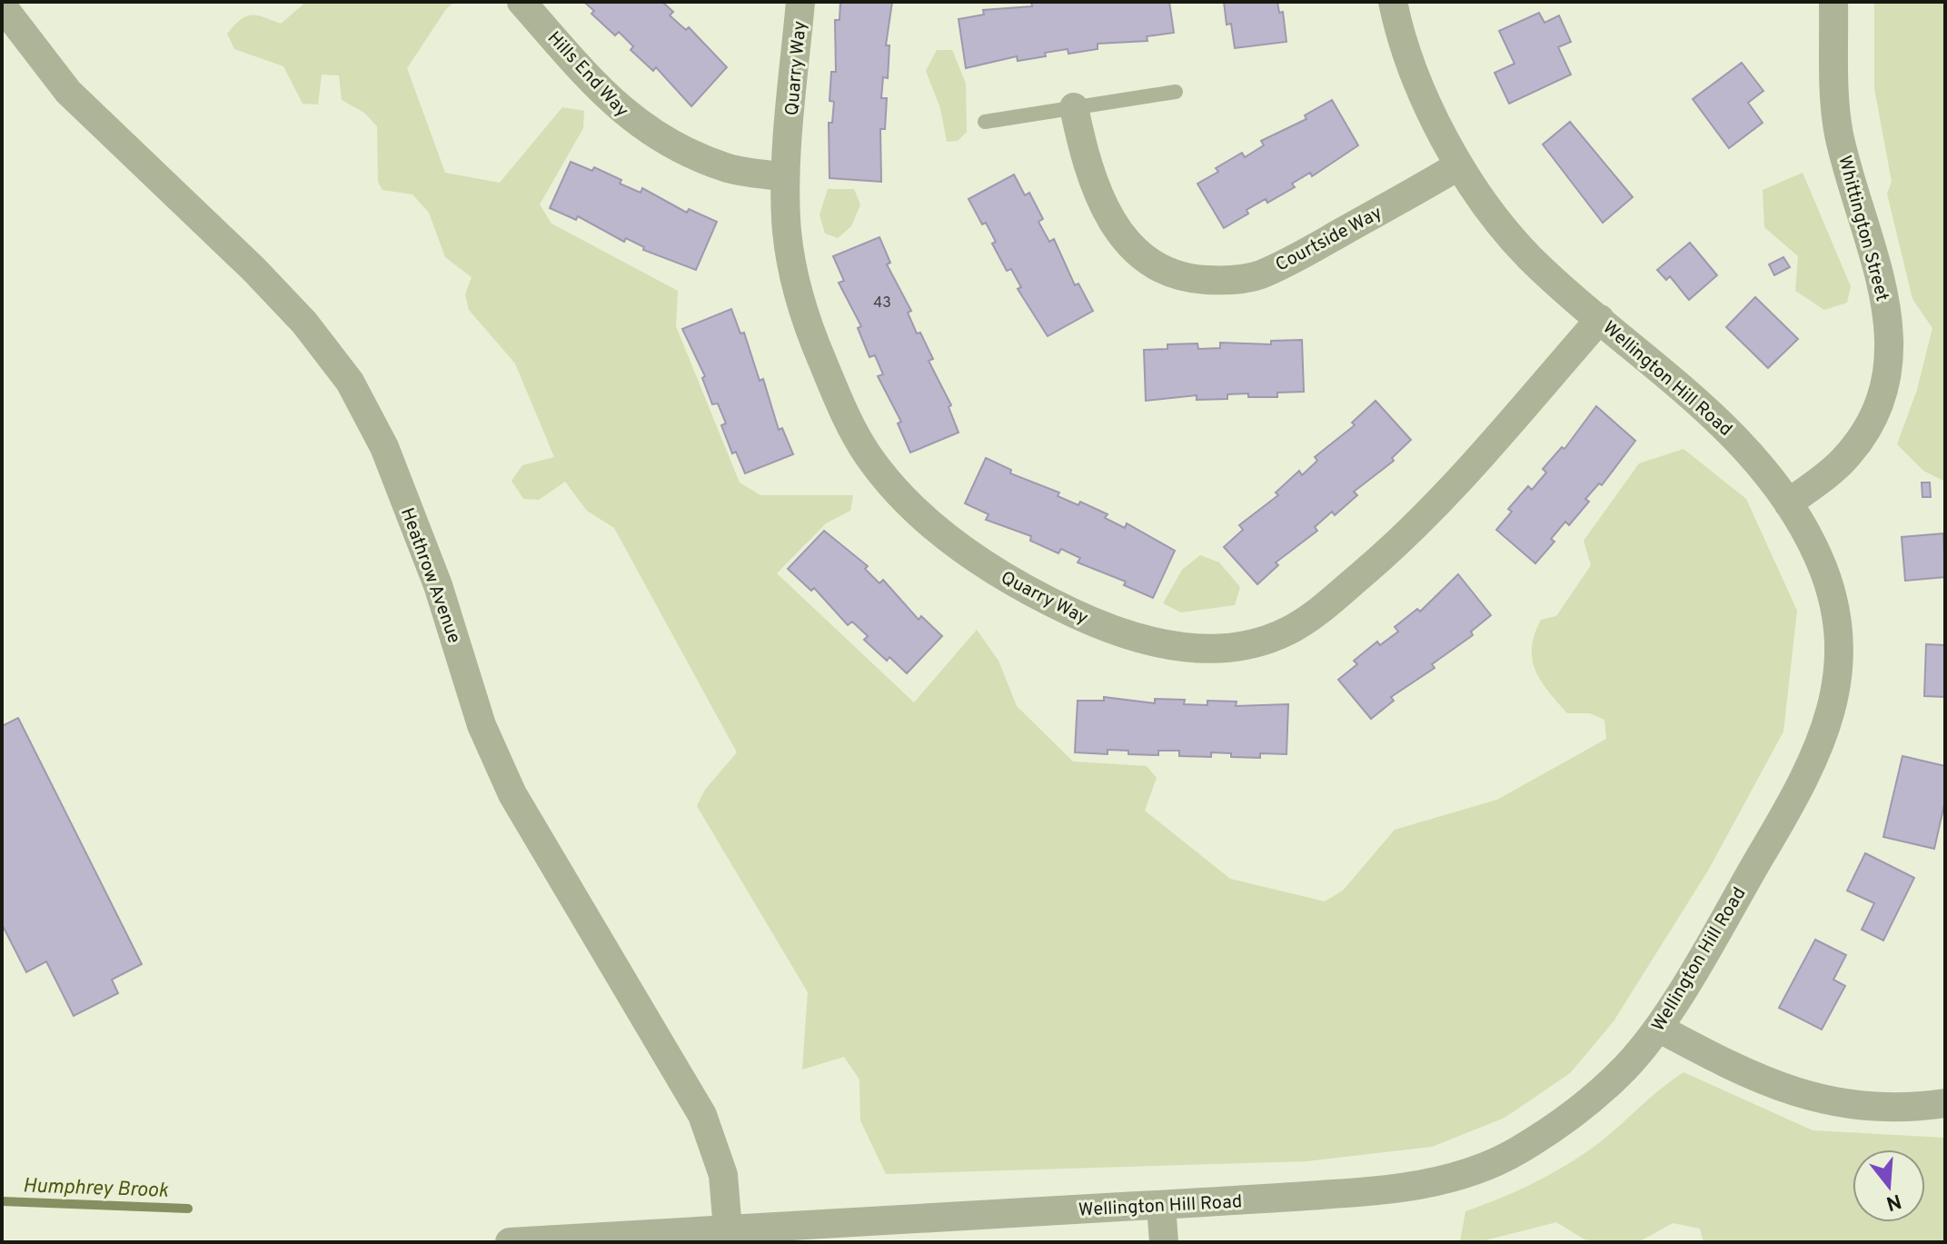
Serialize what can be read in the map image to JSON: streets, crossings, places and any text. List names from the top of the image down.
{
  "streets": {
    "street": [
      "Quarry Way",
      "Hills End Way",
      "Whittington Street",
      "Courtside Way",
      "Wellington Hill Road",
      "Heathrow Avenue"
    ]
  },
  "crossings": [
    ["Quarry Way", "Hills End Way"],
    ["Quarry Way", "Wellington Hill Road"],
    ["Whittington Street", "Wellington Hill Road"],
    ["Courtside Way", "Wellington Hill Road"],
    ["Wellington Hill Road", "Heathrow Avenue"]
  ],
  "water": ["Humphrey Brook"],
  "house_numbers": ["43"],
  "north": "bottom"
}
